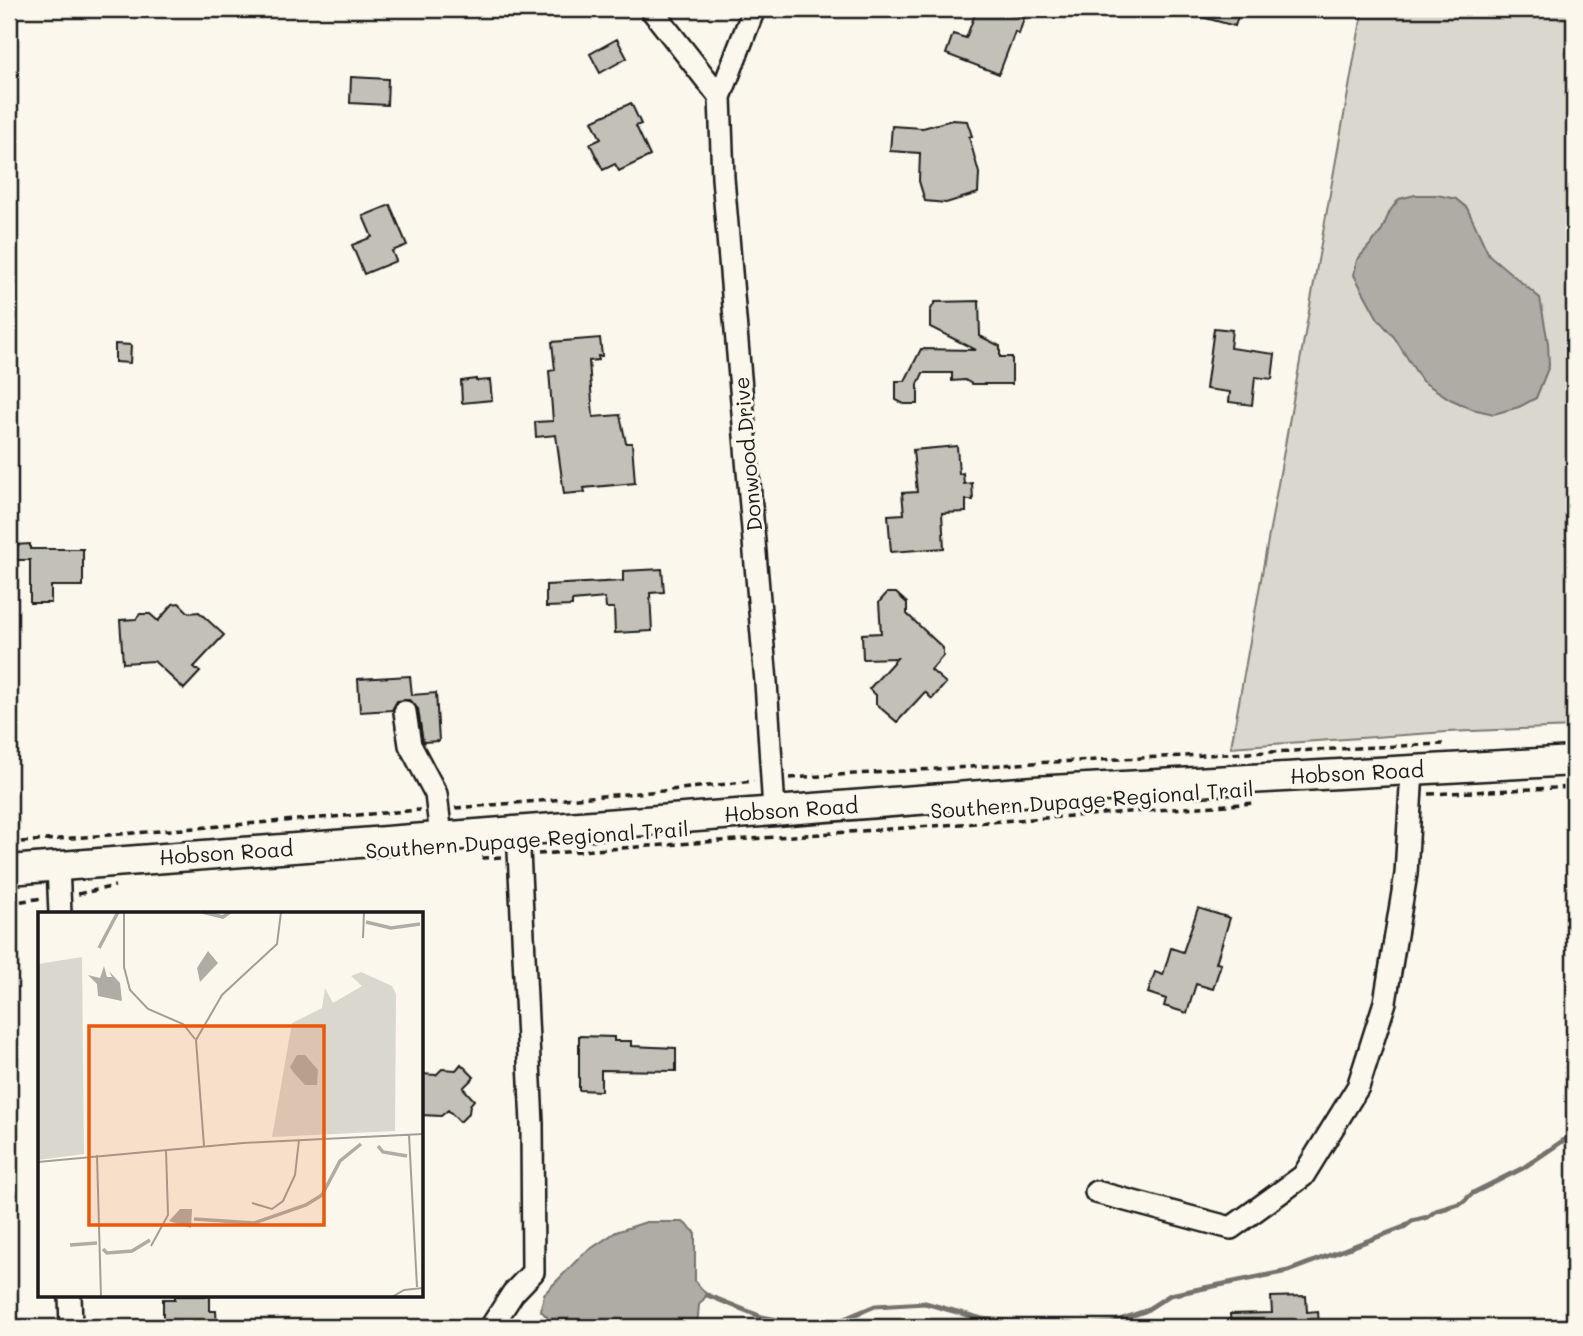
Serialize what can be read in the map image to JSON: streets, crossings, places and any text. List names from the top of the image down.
{
  "streets": {
    "main road": ["Hobson Road"],
    "street": ["Donwood Drive"],
    "path": ["Southern Dupage Regional Trail"]
  },
  "crossings": [
    ["Donwood Drive", "Hobson Road"],
    ["Hobson Road", "Southern Dupage Regional Trail"]
  ]
}
